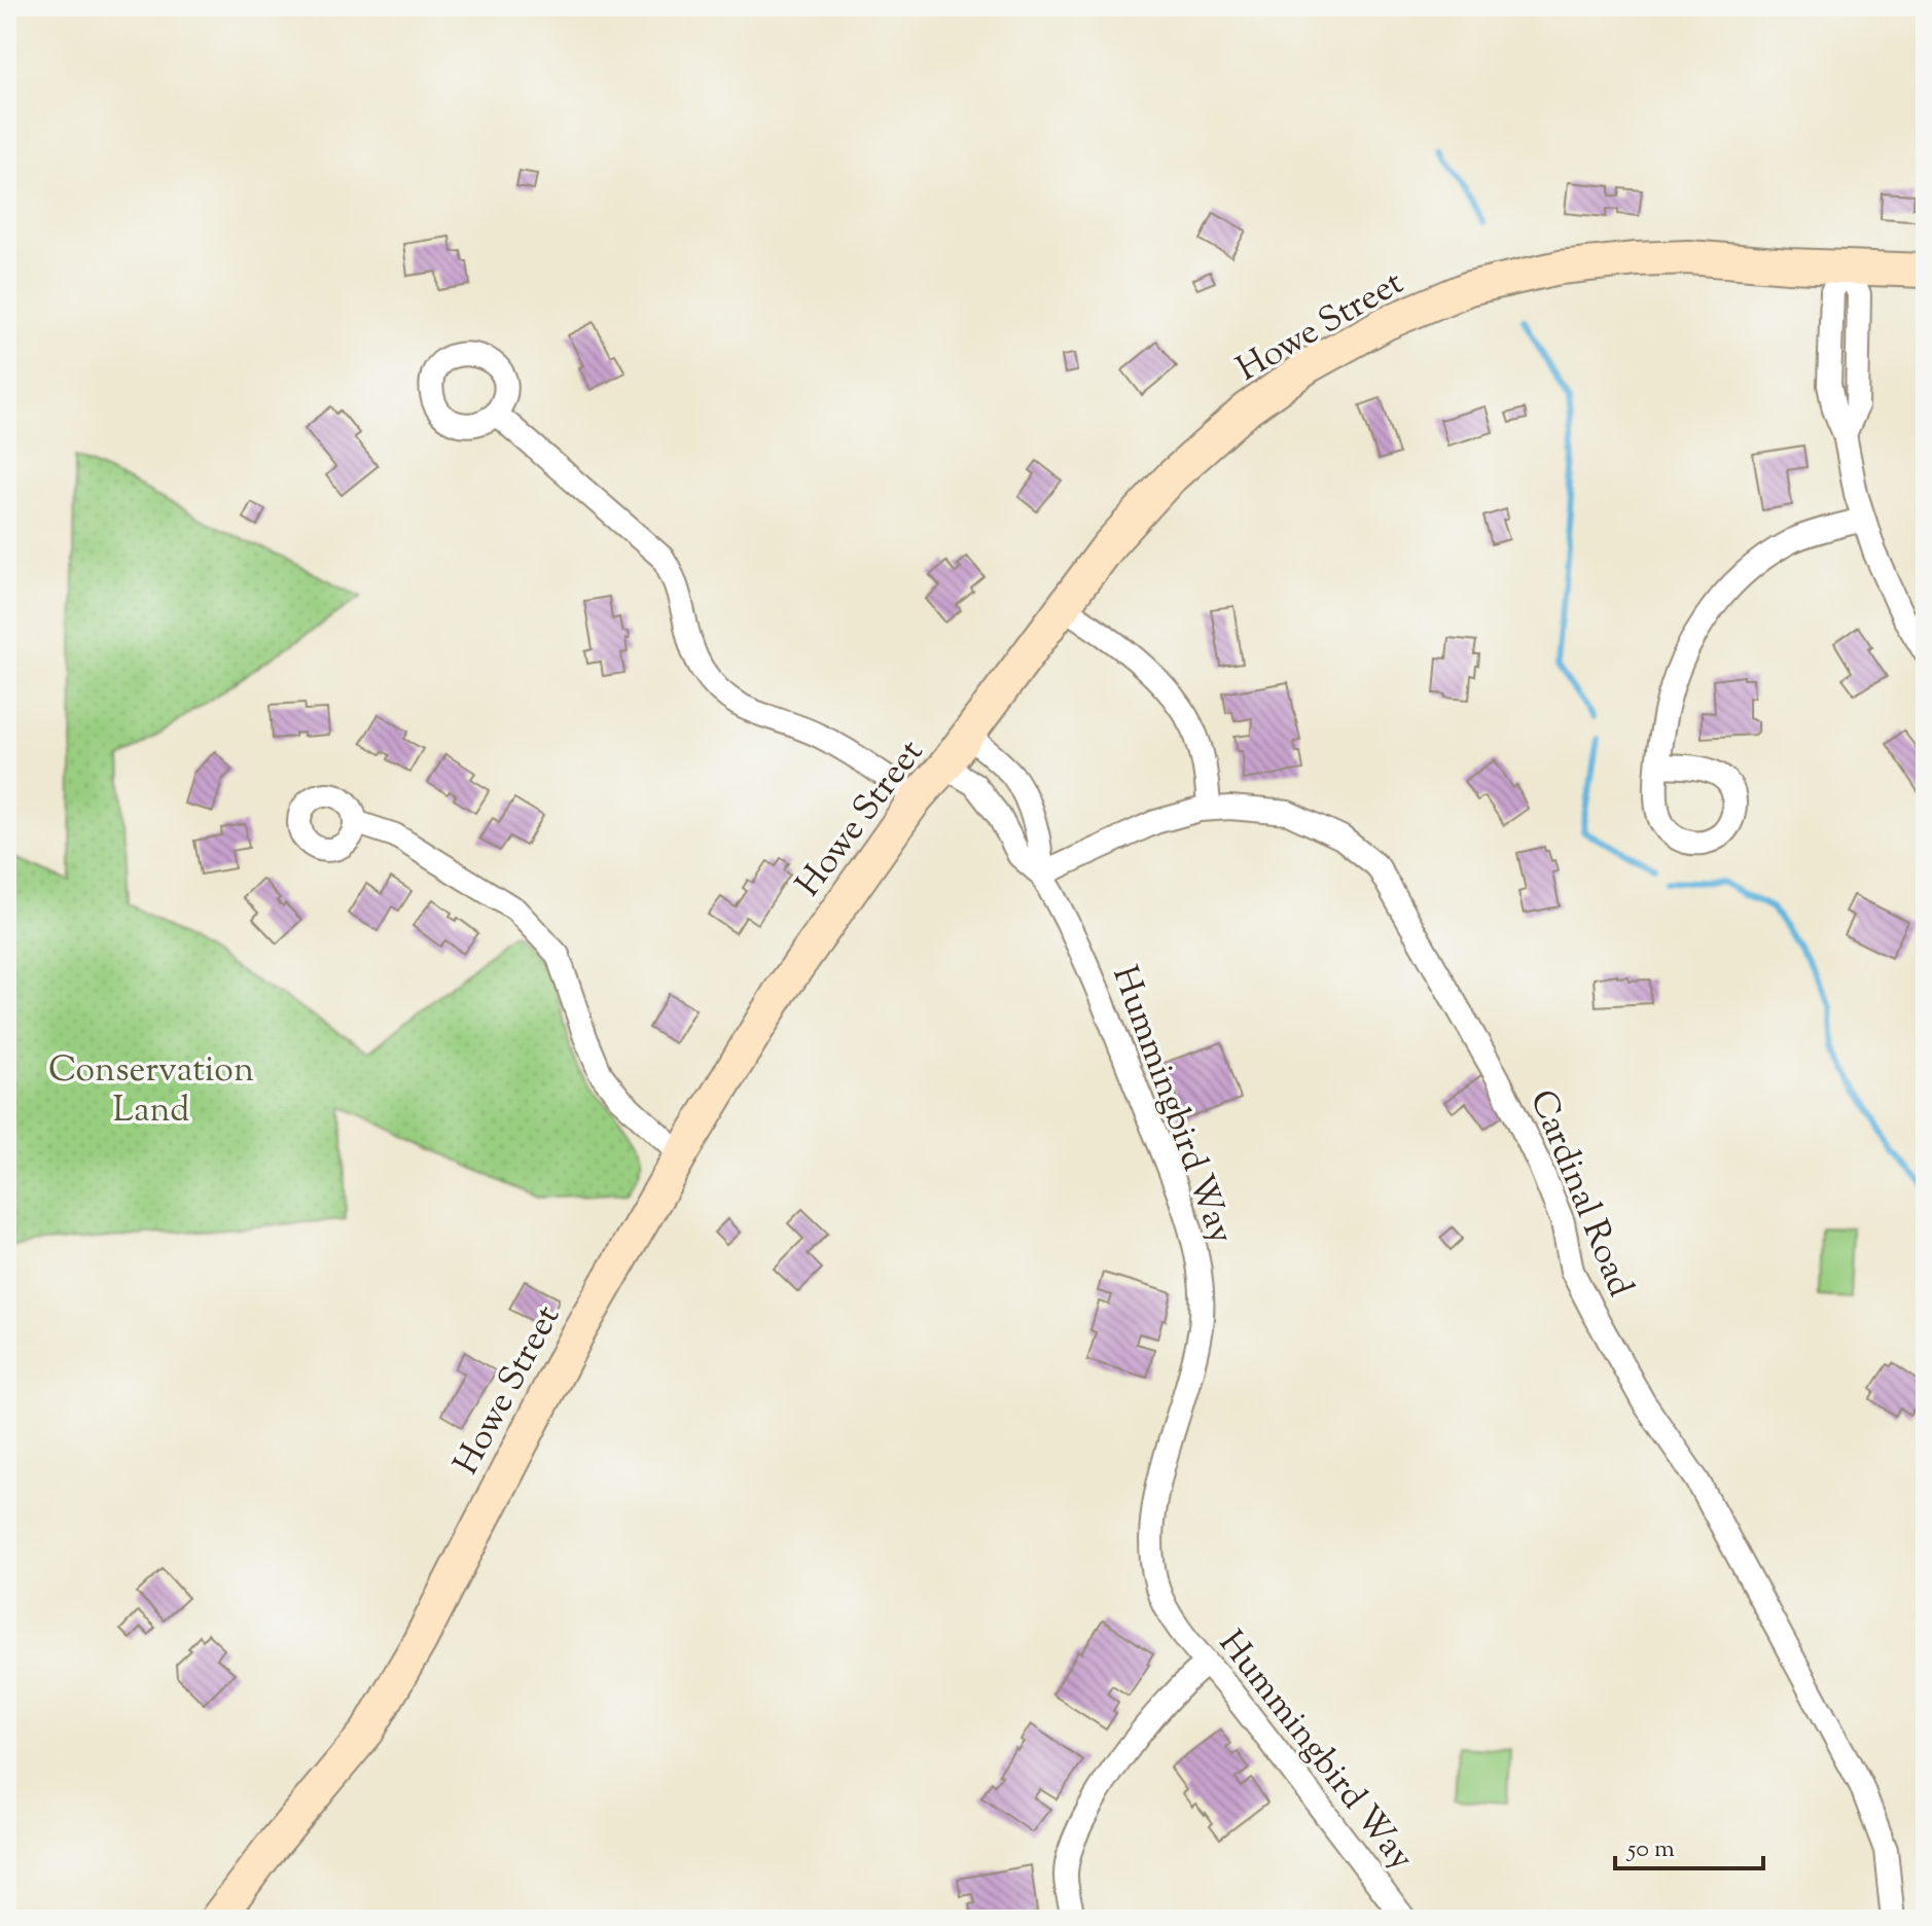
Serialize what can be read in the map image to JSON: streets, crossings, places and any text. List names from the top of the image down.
{
  "streets": {
    "street": ["Howe Street", "Hummingbird Way", "Cardinal Road"]
  },
  "crossings": [
    ["Howe Street", "Hummingbird Way"],
    ["Hummingbird Way", "Cardinal Road"]
  ],
  "parks": ["Conservation Land"],
  "scale_bar": "50 m"
}
